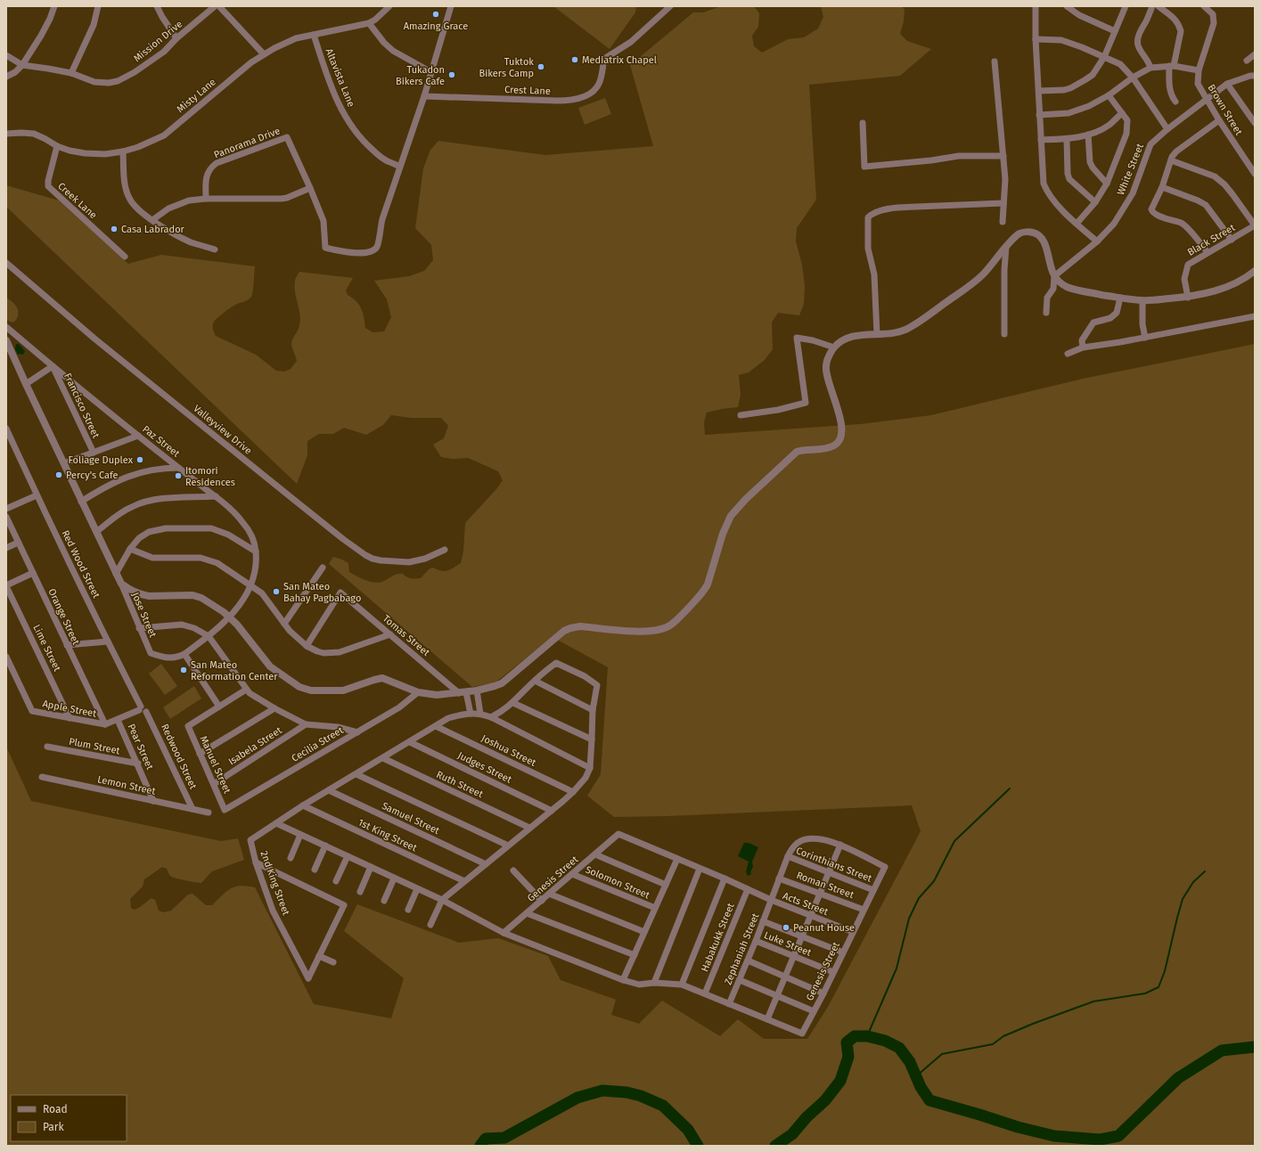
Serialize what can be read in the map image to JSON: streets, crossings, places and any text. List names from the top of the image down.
{
  "streets": {
    "street": [
      "Mission Drive",
      "Altavista Lane",
      "Crest Lane",
      "Misty Lane",
      "Brown Street",
      "Panorama Drive",
      "White Street",
      "Creek Lane",
      "Black Street",
      "Francisco Street",
      "Valleyview Drive",
      "Paz Street",
      "Red Wood Street",
      "Jose Street",
      "Orange Street",
      "Tomas Street",
      "Lime Street",
      "Apple Street",
      "Cecilia Street",
      "Plum Street",
      "Isabela Street",
      "Pear Street",
      "Joshua Street",
      "Redwood Street",
      "Manuel Street",
      "Judges Street",
      "Ruth Street",
      "Lemon Street",
      "Samuel Street",
      "1st King Street",
      "Corinthians Street",
      "Genesis Street",
      "Solomon Street",
      "2nd King Street",
      "Roman Street",
      "Acts Street",
      "Habakukk Street",
      "Luke Street",
      "Zephaniah Street"
    ]
  },
  "crossings": [
    ["Altavista Lane", "Misty Lane"],
    ["Misty Lane", "Creek Lane"],
    ["Brown Street", "White Street"],
    ["Francisco Street", "Paz Street"],
    ["Paz Street", "Jose Street"],
    ["Red Wood Street", "Apple Street"],
    ["Red Wood Street", "Redwood Street"],
    ["Orange Street", "Apple Street"],
    ["Lime Street", "Apple Street"],
    ["Apple Street", "Pear Street"],
    ["Apple Street", "Redwood Street"],
    ["Cecilia Street", "Manuel Street"],
    ["Plum Street", "Pear Street"],
    ["Isabela Street", "Manuel Street"],
    ["Pear Street", "Lemon Street"],
    ["Redwood Street", "Lemon Street"],
    ["Corinthians Street", "Genesis Street"],
    ["Genesis Street", "Solomon Street"],
    ["Genesis Street", "2nd King Street"],
    ["Genesis Street", "Roman Street"],
    ["Genesis Street", "Acts Street"],
    ["Genesis Street", "Habakukk Street"],
    ["Genesis Street", "Luke Street"],
    ["Genesis Street", "Zephaniah Street"],
    ["Acts Street", "Zephaniah Street"],
    ["Luke Street", "Zephaniah Street"]
  ],
  "places": [
    "Amazing Grace",
    "Mediatrix Chapel",
    "Tuktok Bikers Camp",
    "Tukadon Bikers Cafe",
    "Casa Labrador",
    "Foliage Duplex",
    "Percy's Cafe",
    "Itomori Residences",
    "San Mateo Bahay Pagbabago",
    "San Mateo Reformation Center",
    "Peanut House"
  ],
  "legend": ["Road", "Park"]
}
